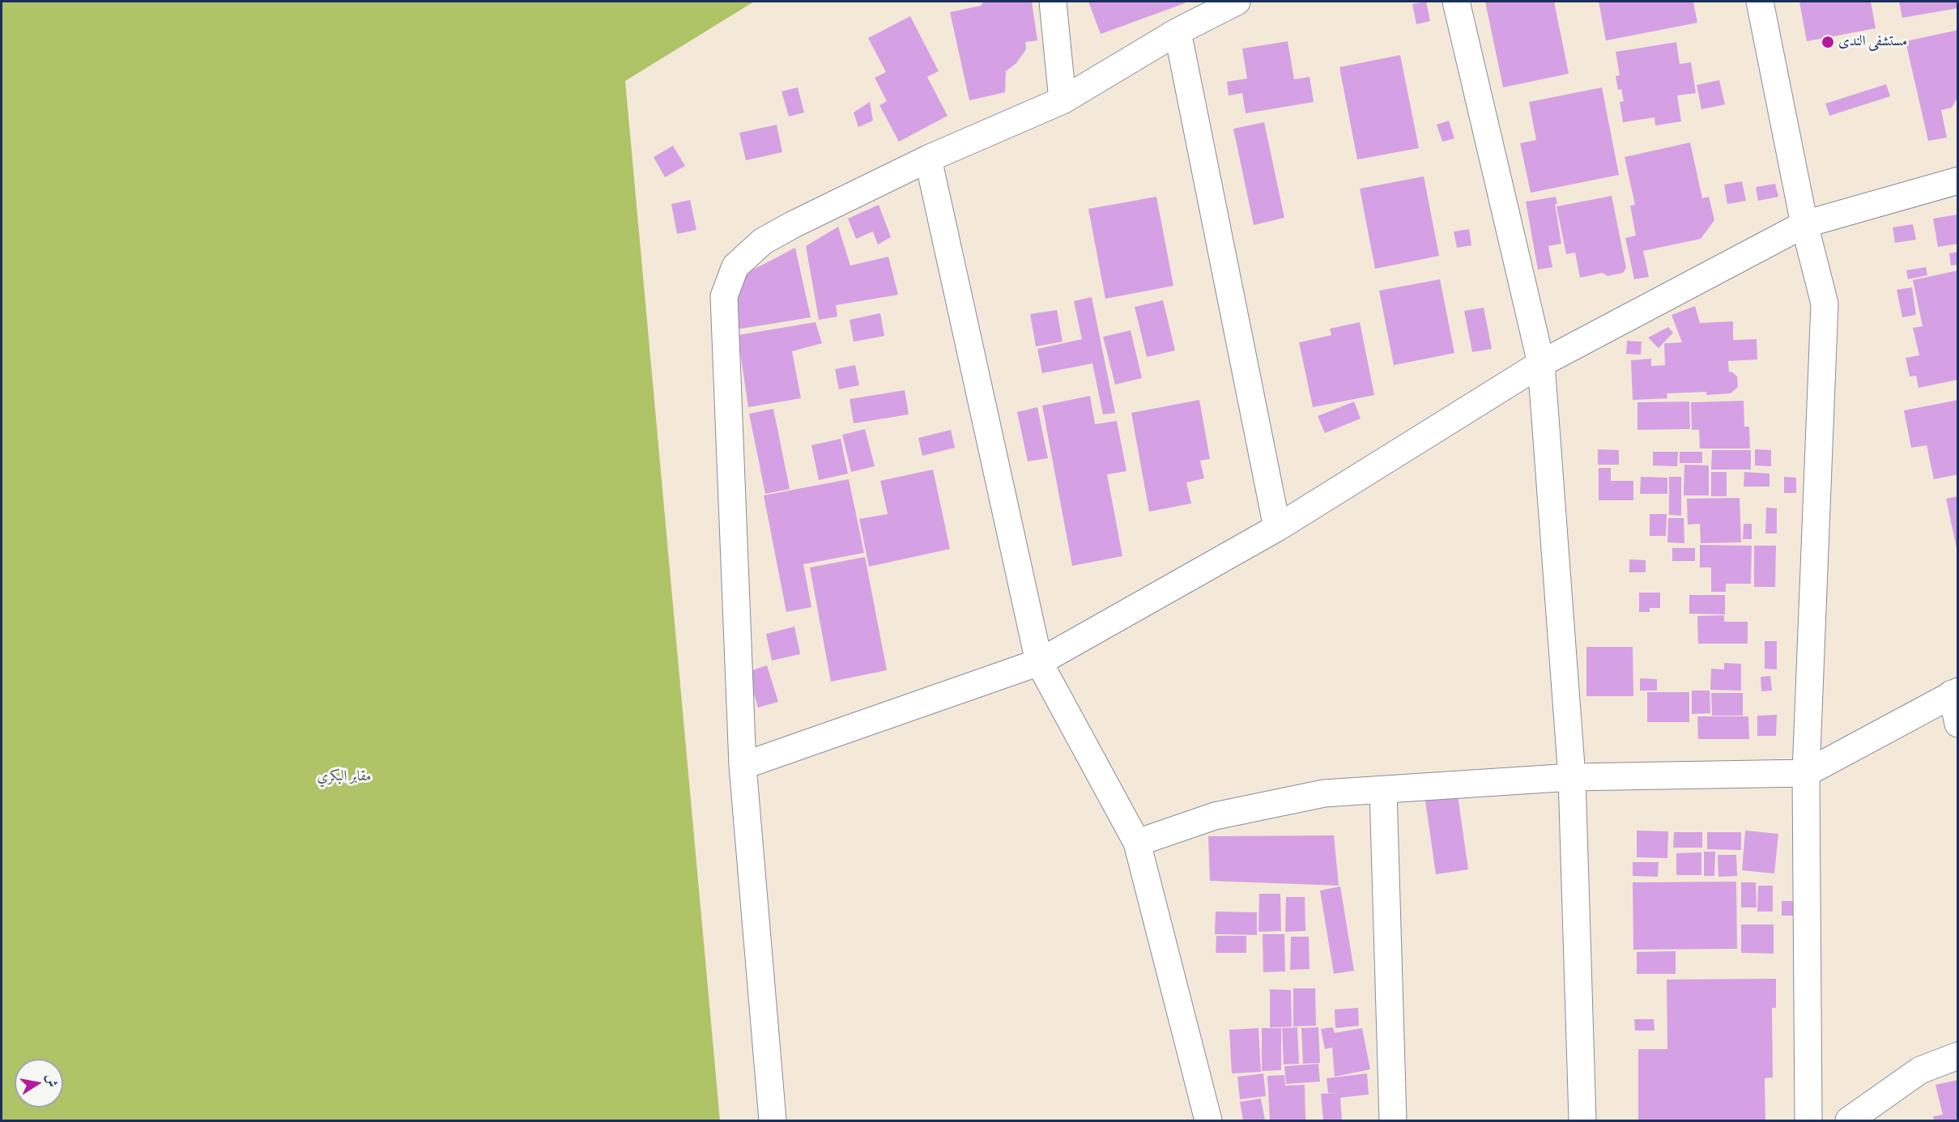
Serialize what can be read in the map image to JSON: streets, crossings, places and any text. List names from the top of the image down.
{
  "parks": ["مقابر البكري"],
  "places": ["مستشفى الندى"],
  "north": "right"
}
